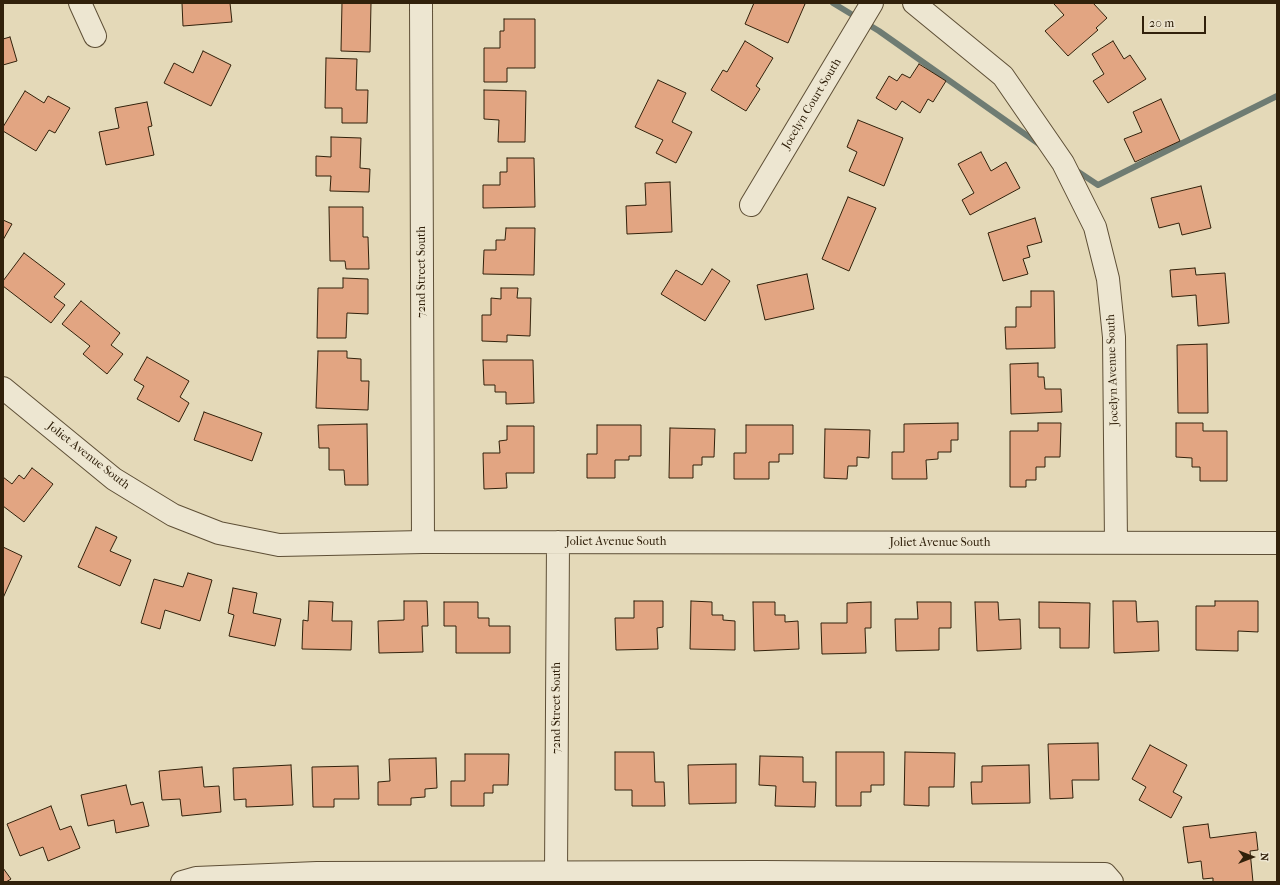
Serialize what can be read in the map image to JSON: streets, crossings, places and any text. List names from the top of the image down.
{
  "streets": {
    "street": [
      "Jocelyn Court South",
      "72nd Street South",
      "Jocelyn Avenue South",
      "Joliet Avenue South"
    ]
  },
  "crossings": [
    ["72nd Street South", "Joliet Avenue South"],
    ["Jocelyn Avenue South", "Joliet Avenue South"]
  ],
  "scale_bar": "20 m",
  "north": "right"
}
